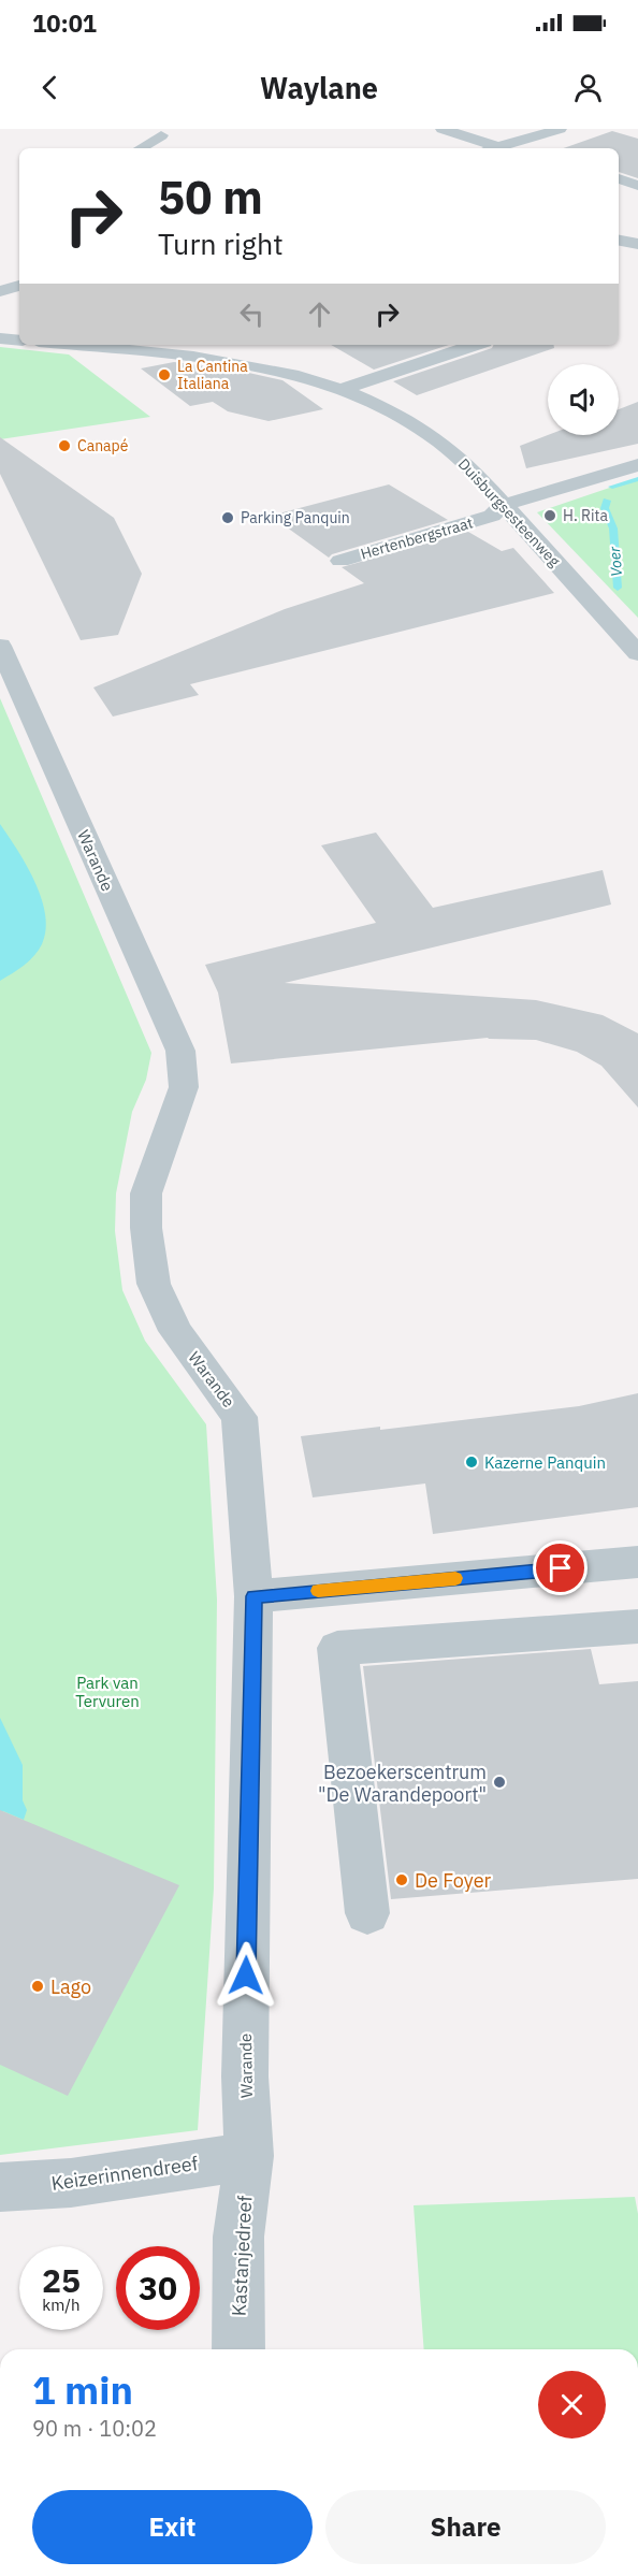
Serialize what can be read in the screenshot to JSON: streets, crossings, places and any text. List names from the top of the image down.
{
  "streets": {
    "street": [
      "Duisburgsesteenweg",
      "Hertenbergstraat",
      "Warande",
      "Keizerinnendreef",
      "Kastanjedreef"
    ]
  },
  "crossings": [
    ["Duisburgsesteenweg", "Hertenbergstraat"],
    ["Warande", "Keizerinnendreef"],
    ["Warande", "Kastanjedreef"],
    ["Keizerinnendreef", "Kastanjedreef"]
  ],
  "water": ["Voer"],
  "parks": ["Park van Tervuren"],
  "places": [
    "La Cantina Italiana",
    "Canapé",
    "H. Rita",
    "Parking Panquin",
    "Kazerne Panquin",
    "Bezoekerscentrum \"De Warandepoort\"",
    "De Foyer",
    "Lago"
  ],
  "page": {
    "status": "10:01",
    "header": "Waylane",
    "turn": ["50 m", "Turn right"],
    "speed": "25 km/h",
    "limit": "30",
    "heading": ["1 min", "90 m · 10:02"],
    "buttons": ["Exit", "Share"]
  }
}
